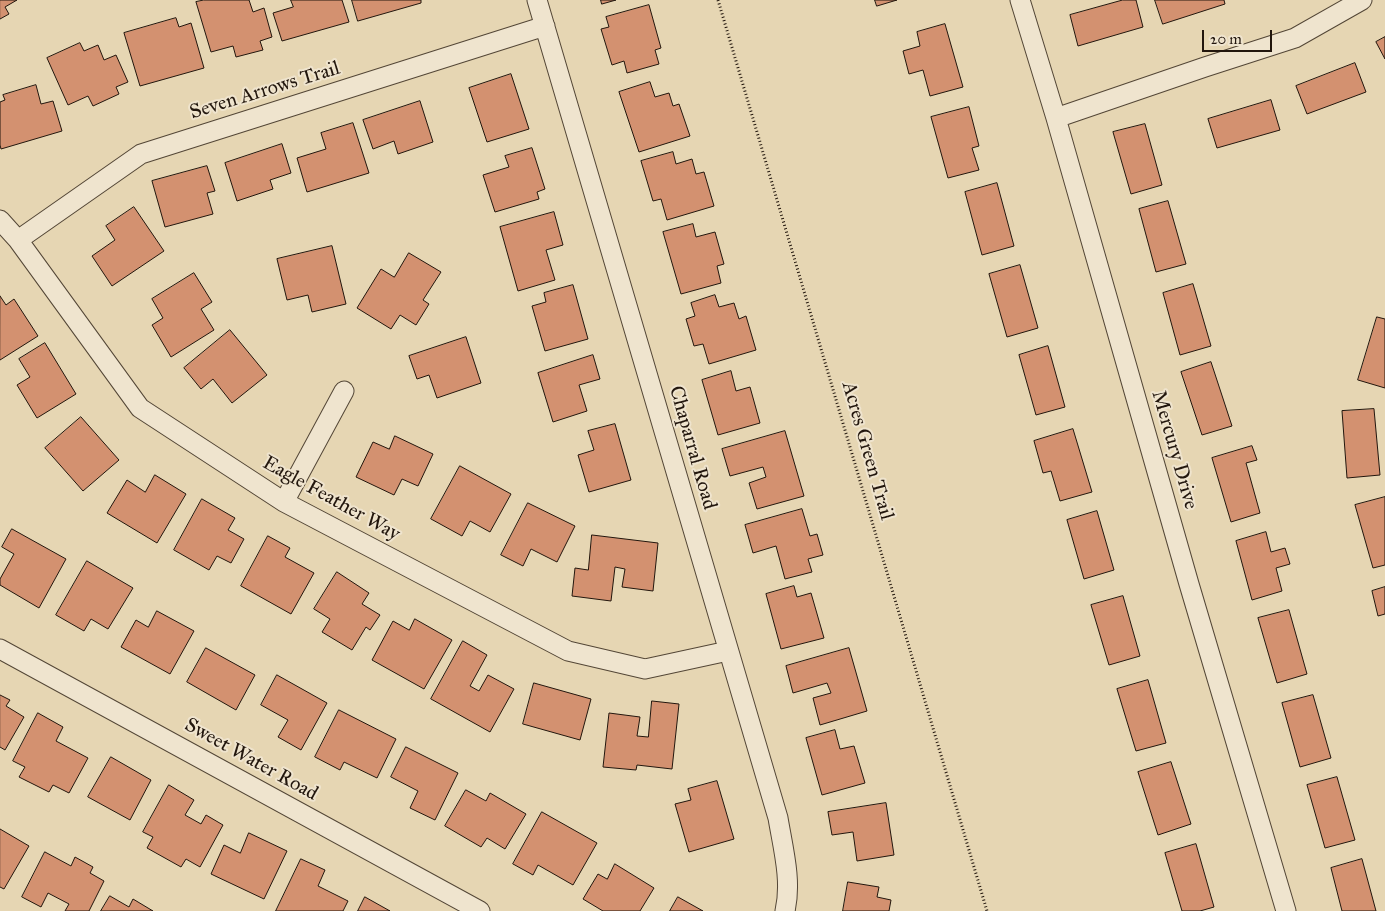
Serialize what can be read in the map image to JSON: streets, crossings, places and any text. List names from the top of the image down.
{
  "streets": {
    "street": [
      "Seven Arrows Trail",
      "Chaparral Road",
      "Mercury Drive",
      "Eagle Feather Way",
      "Sweet Water Road"
    ],
    "path": ["Acres Green Trail"]
  },
  "crossings": [
    ["Seven Arrows Trail", "Chaparral Road"],
    ["Seven Arrows Trail", "Eagle Feather Way"],
    ["Chaparral Road", "Eagle Feather Way"]
  ],
  "scale_bar": "20 m"
}
